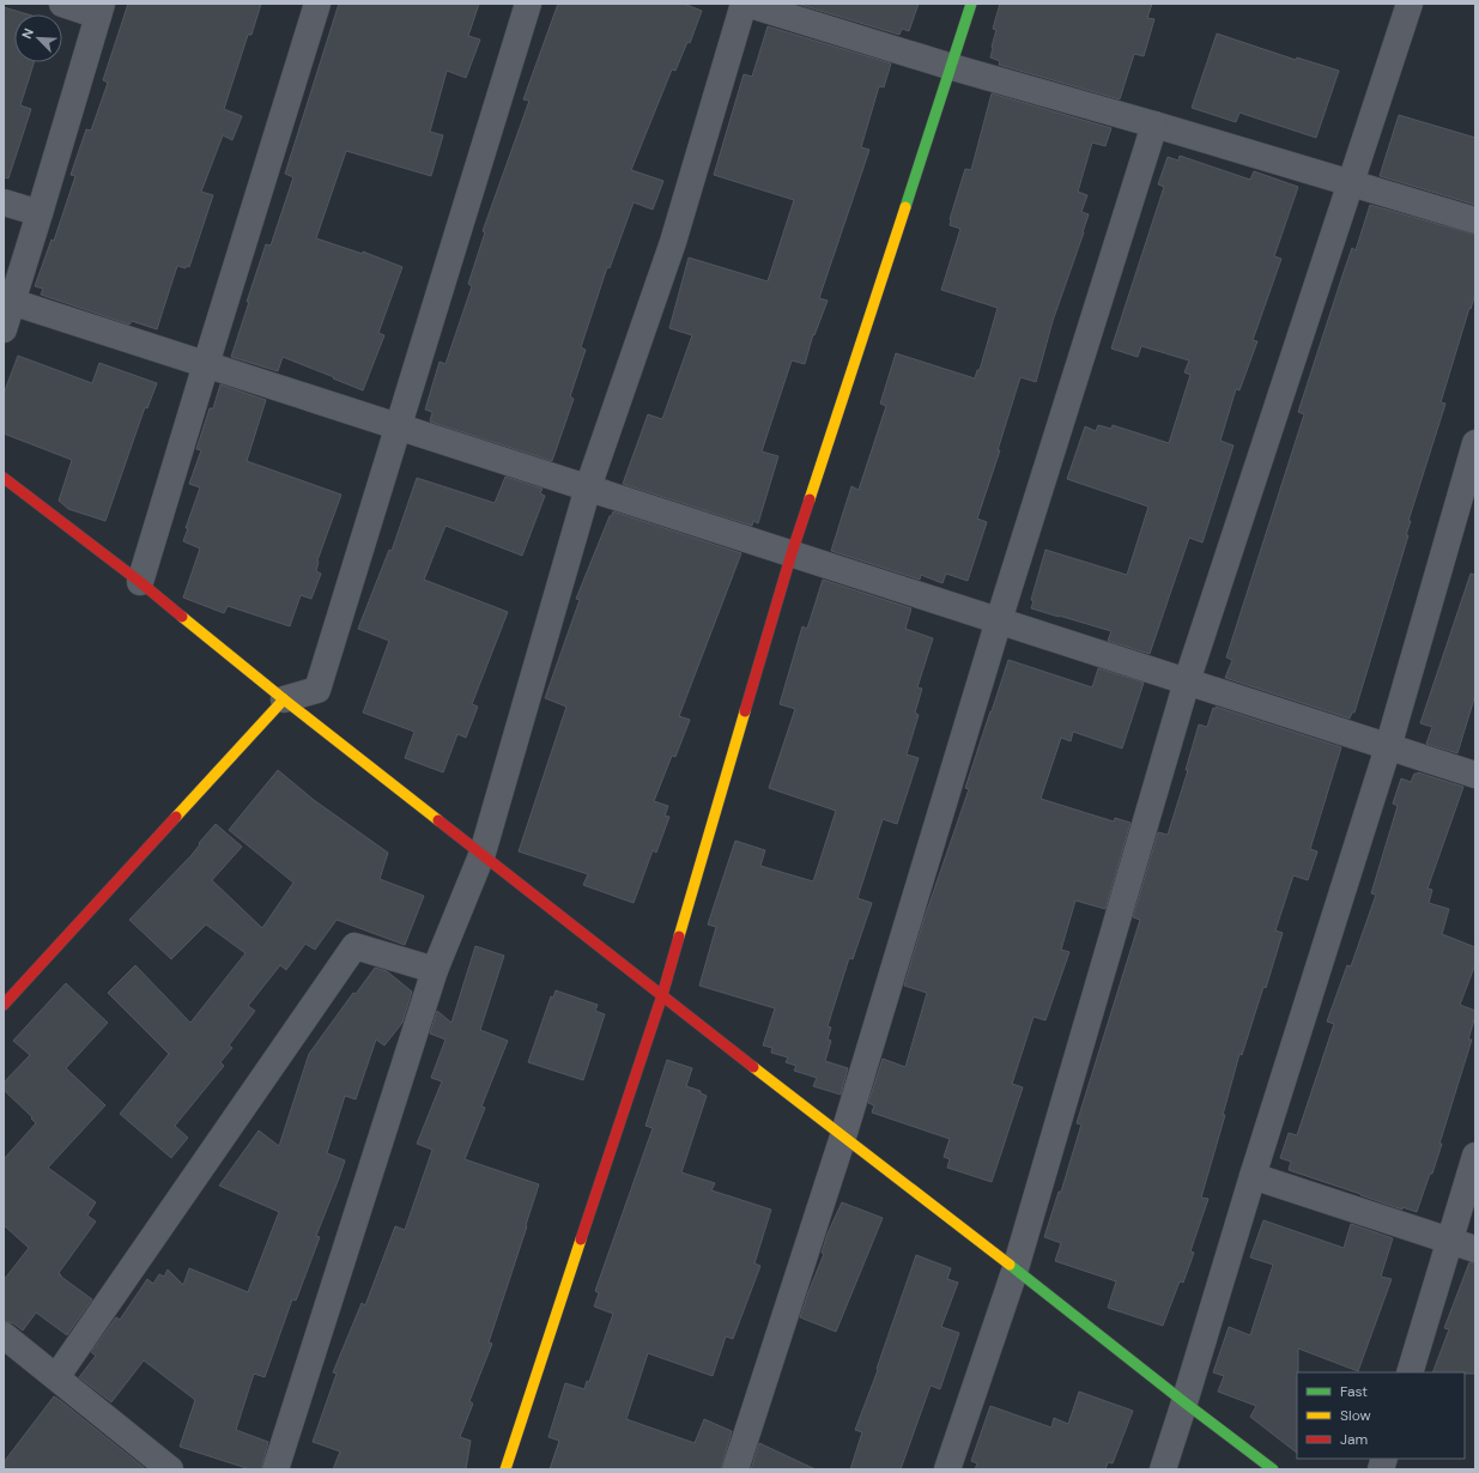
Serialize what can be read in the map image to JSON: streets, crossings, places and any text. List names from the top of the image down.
{
  "legend": ["Fast", "Slow", "Jam"],
  "north": "top left"
}
